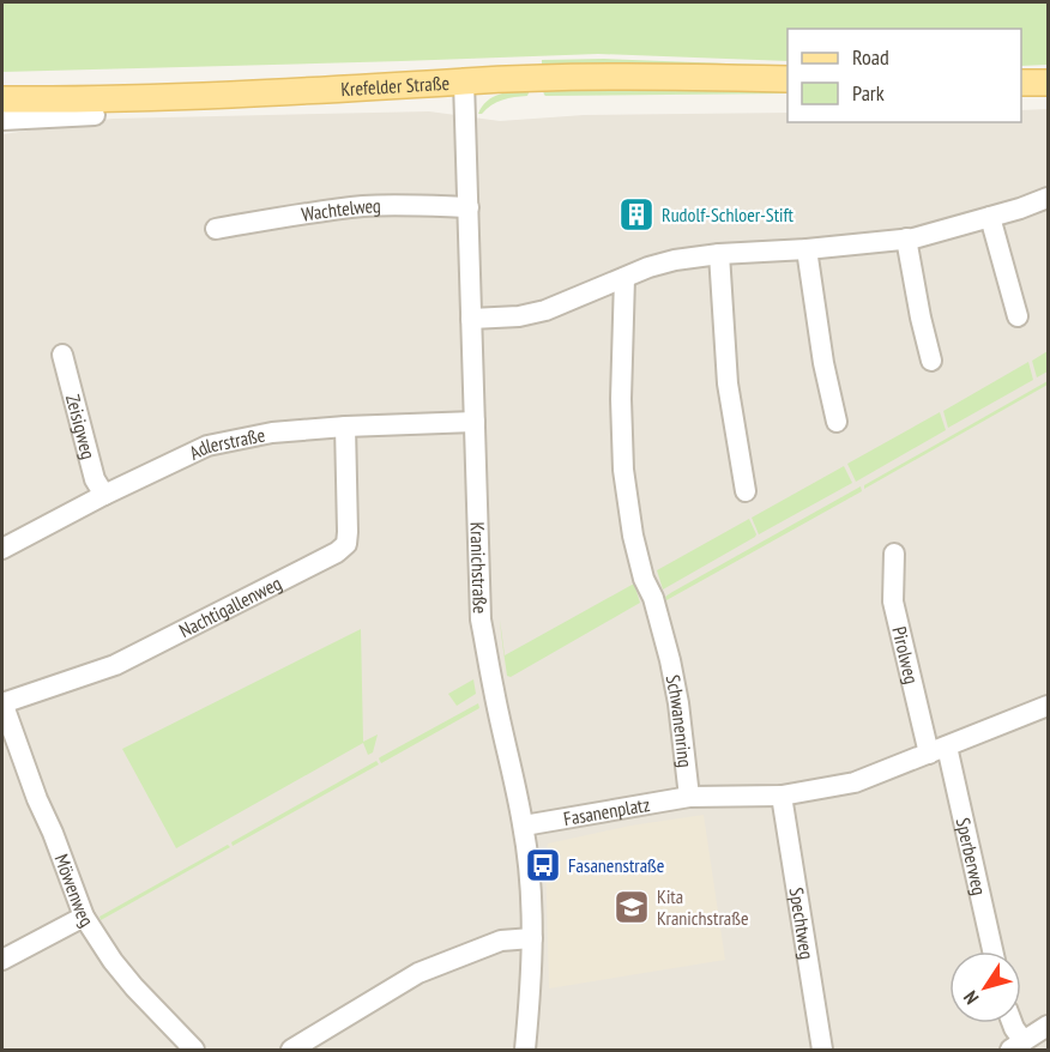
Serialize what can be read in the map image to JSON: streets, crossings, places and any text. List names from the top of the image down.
{
  "streets": {
    "main road": ["Krefelder Straße"],
    "street": [
      "Wachtelweg",
      "Zeisigweg",
      "Adlerstraße",
      "Kranichstraße",
      "Nachtigallenweg",
      "Pirolweg",
      "Schwanenring",
      "Fasanenplatz",
      "Sperberweg",
      "Möwenweg",
      "Spechtweg"
    ]
  },
  "crossings": [
    ["Krefelder Straße", "Kranichstraße"],
    ["Wachtelweg", "Kranichstraße"],
    ["Zeisigweg", "Adlerstraße"],
    ["Adlerstraße", "Kranichstraße"],
    ["Adlerstraße", "Nachtigallenweg"],
    ["Kranichstraße", "Fasanenplatz"],
    ["Nachtigallenweg", "Möwenweg"],
    ["Pirolweg", "Sperberweg"],
    ["Schwanenring", "Fasanenplatz"]
  ],
  "places": {
    "building": ["Rudolf-Schloer-Stift"],
    "bus stop": ["Fasanenstraße"],
    "school or university": ["Kita Kranichstraße"]
  },
  "legend": ["Road", "Park"],
  "north": "bottom left"
}
